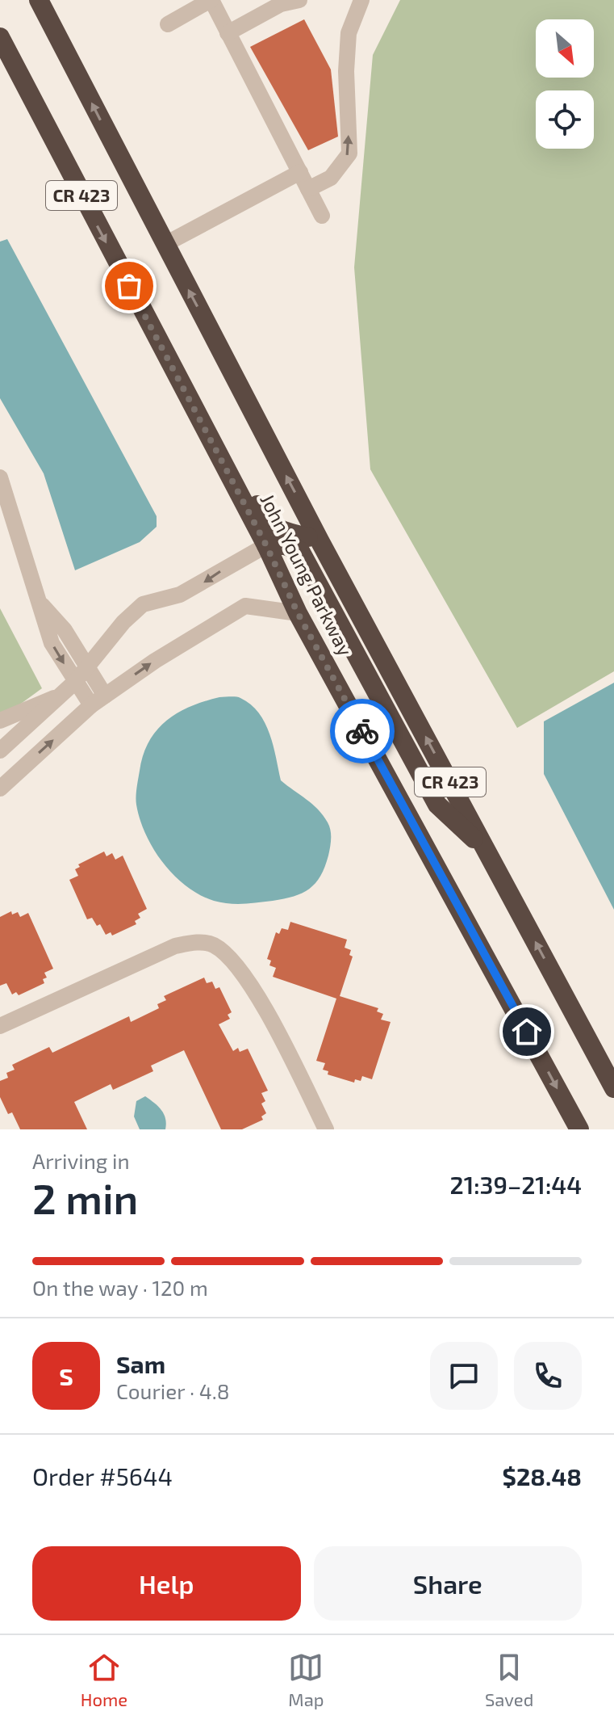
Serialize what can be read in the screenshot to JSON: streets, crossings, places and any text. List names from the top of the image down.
{
  "streets": {
    "highway": ["CR 423", "John Young Parkway"]
  },
  "north": "bottom right",
  "page": {
    "heading": ["2 min", "Arriving in", "21:39–21:44"],
    "panel": [
      "Sam",
      "Courier · 4.8",
      "Order #5644",
      "$28.48"
    ],
    "bar": "On the way · 120 m",
    "round": "S",
    "buttons": ["Help", "Share"],
    "tabs": ["Home", "Map", "Saved"]
  }
}
